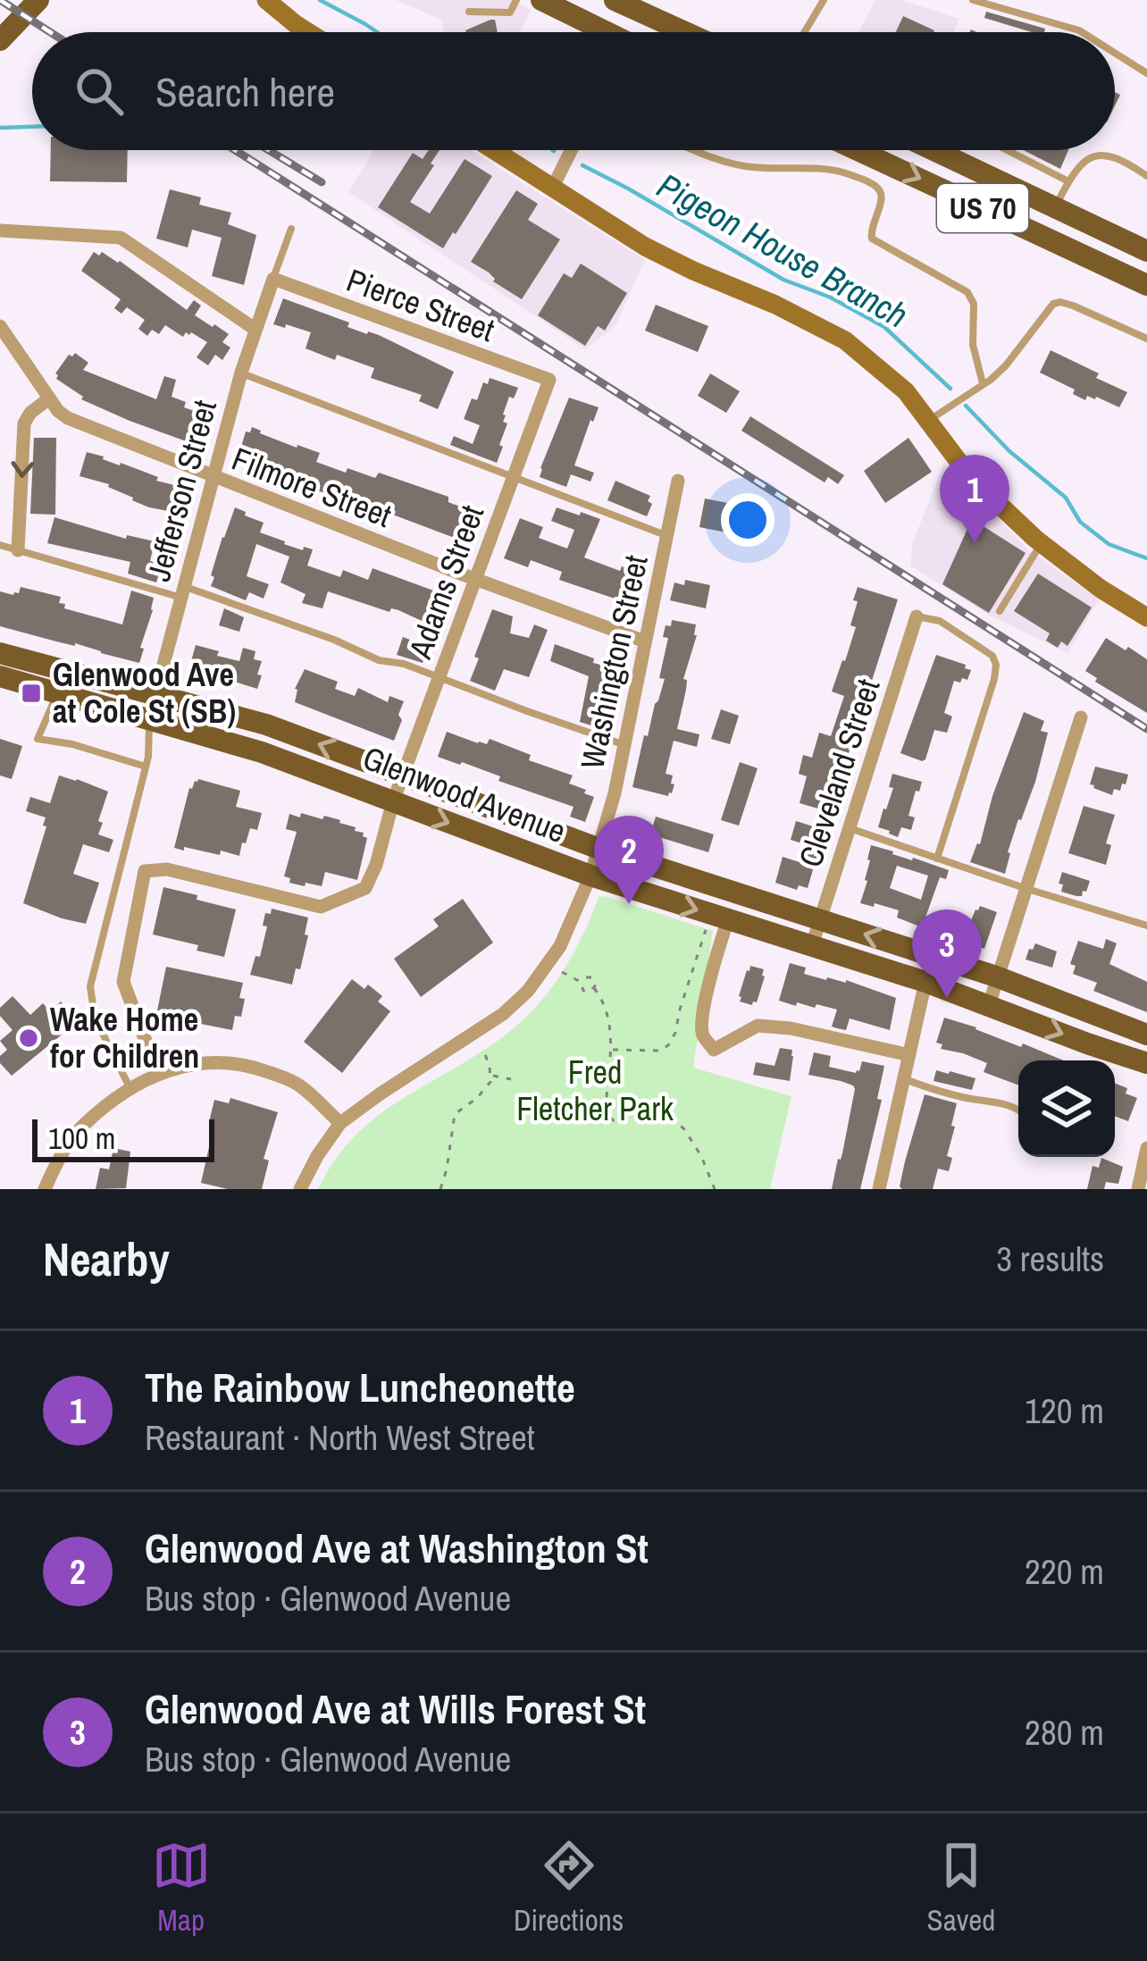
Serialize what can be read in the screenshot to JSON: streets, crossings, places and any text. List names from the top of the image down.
{
  "streets": {
    "main road": ["US 70", "Glenwood Avenue"],
    "street": [
      "Pierce Street",
      "Filmore Street",
      "Jefferson Street",
      "Adams Street",
      "Washington Street",
      "Cleveland Street"
    ]
  },
  "crossings": [
    ["Pierce Street", "Jefferson Street"],
    ["Pierce Street", "Adams Street"],
    ["Filmore Street", "Jefferson Street"],
    ["Filmore Street", "Adams Street"],
    ["Filmore Street", "Washington Street"],
    ["Jefferson Street", "Glenwood Avenue"],
    ["Adams Street", "Glenwood Avenue"],
    ["Washington Street", "Glenwood Avenue"],
    ["Cleveland Street", "Glenwood Avenue"]
  ],
  "water": ["Pigeon House Branch"],
  "parks": ["Fred Fletcher Park"],
  "places": {
    "transit": ["Glenwood Ave at Cole St (SB)"],
    "other": ["Wake Home for Children"]
  },
  "scale_bar": "100 m",
  "page": {
    "search": "Search here",
    "pins": ["1", "2", "3"],
    "scale": "100 m",
    "heading": ["Nearby", "3 results"],
    "list": [
      {
        "mark": "1",
        "name": "The Rainbow Luncheonette",
        "note": "Restaurant · North West Street",
        "value": "120 m"
      },
      {
        "mark": "2",
        "name": "Glenwood Ave at Washington St",
        "note": "Bus stop · Glenwood Avenue",
        "value": "220 m"
      },
      {
        "mark": "3",
        "name": "Glenwood Ave at Wills Forest St",
        "note": "Bus stop · Glenwood Avenue",
        "value": "280 m"
      }
    ],
    "nav": ["Map", "Directions", "Saved"]
  }
}
